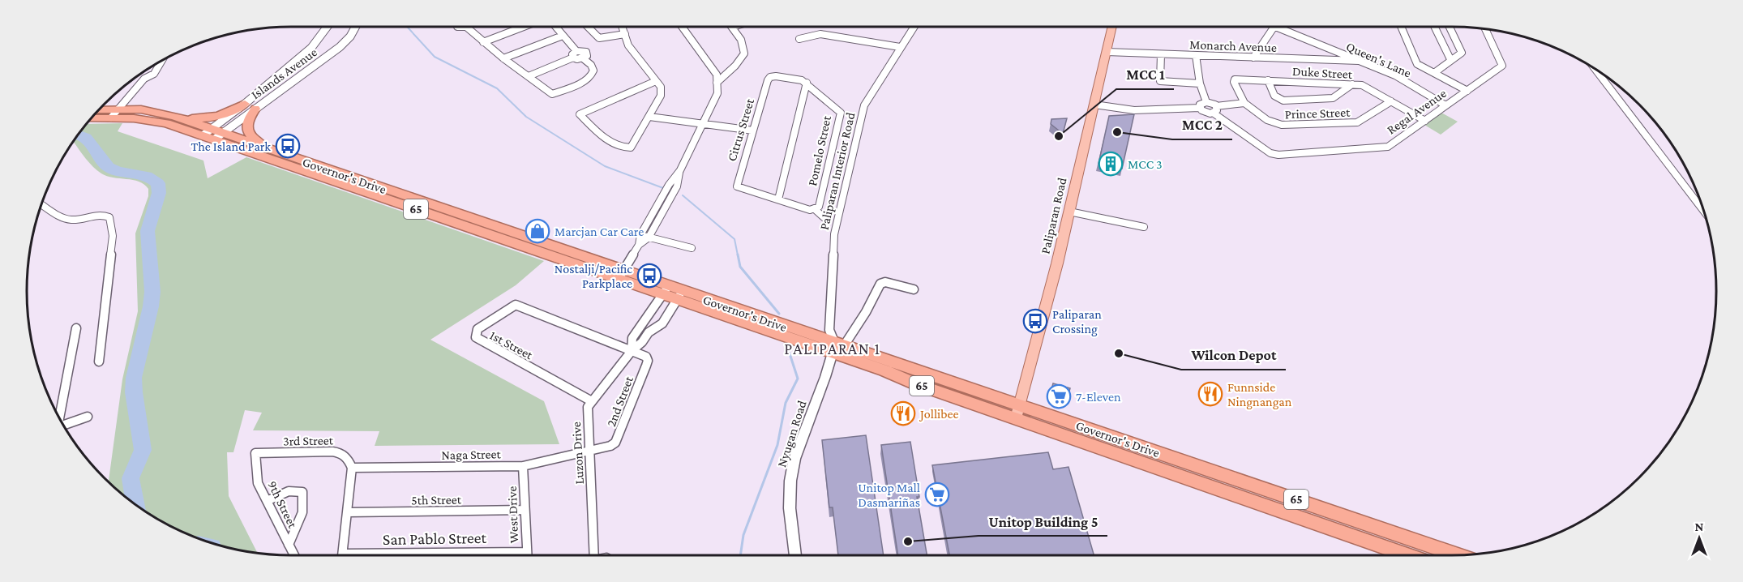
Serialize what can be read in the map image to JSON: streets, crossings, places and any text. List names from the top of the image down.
{
  "streets": {
    "highway": ["Governor's Drive", "65"],
    "main road": ["Paliparan Road", "Nyugan Road"],
    "street": [
      "Monarch Avenue",
      "Queen's Lane",
      "Duke Street",
      "Islands Avenue",
      "Regal Avenue",
      "Prince Street",
      "Citrus Street",
      "Pomelo Street",
      "Paliparan Interior Road",
      "1st Street",
      "2nd Street",
      "3rd Street",
      "Luzon Drive",
      "Naga Street",
      "5th Street",
      "9th Street",
      "West Drive",
      "San Pablo Street"
    ]
  },
  "crossings": [
    ["Monarch Avenue", "Queen's Lane"],
    ["Monarch Avenue", "Paliparan Road"],
    ["Queen's Lane", "Regal Avenue"],
    ["Duke Street", "Regal Avenue"],
    ["Duke Street", "Prince Street"],
    ["Islands Avenue", "Governor's Drive"],
    ["Citrus Street", "Pomelo Street"],
    ["Paliparan Interior Road", "Governor's Drive"],
    ["Paliparan Interior Road", "Nyugan Road"],
    ["Governor's Drive", "Paliparan Road"],
    ["Governor's Drive", "Nyugan Road"],
    ["1st Street", "2nd Street"],
    ["1st Street", "Luzon Drive"],
    ["2nd Street", "Luzon Drive"],
    ["2nd Street", "Naga Street"],
    ["3rd Street", "Naga Street"],
    ["3rd Street", "9th Street"],
    ["Luzon Drive", "Naga Street"],
    ["Naga Street", "West Drive"],
    ["5th Street", "West Drive"],
    ["West Drive", "San Pablo Street"]
  ],
  "districts": ["PALIPARAN 1"],
  "places": {
    "other": [
      "MCC 2",
      "MCC 1",
      "Wilcon Depot",
      "Unitop Building 5"
    ],
    "bus stop": ["The Island Park", "Nostalji/Pacific Parkplace", "Paliparan Crossing"],
    "building": ["MCC 3"],
    "shop": ["Marcjan Car Care"],
    "restaurant": ["Funnside Ningnangan", "Jollibee"],
    "supermarket": ["7-Eleven", "Unitop Mall Dasmariñas"]
  },
  "north": "top"
}
